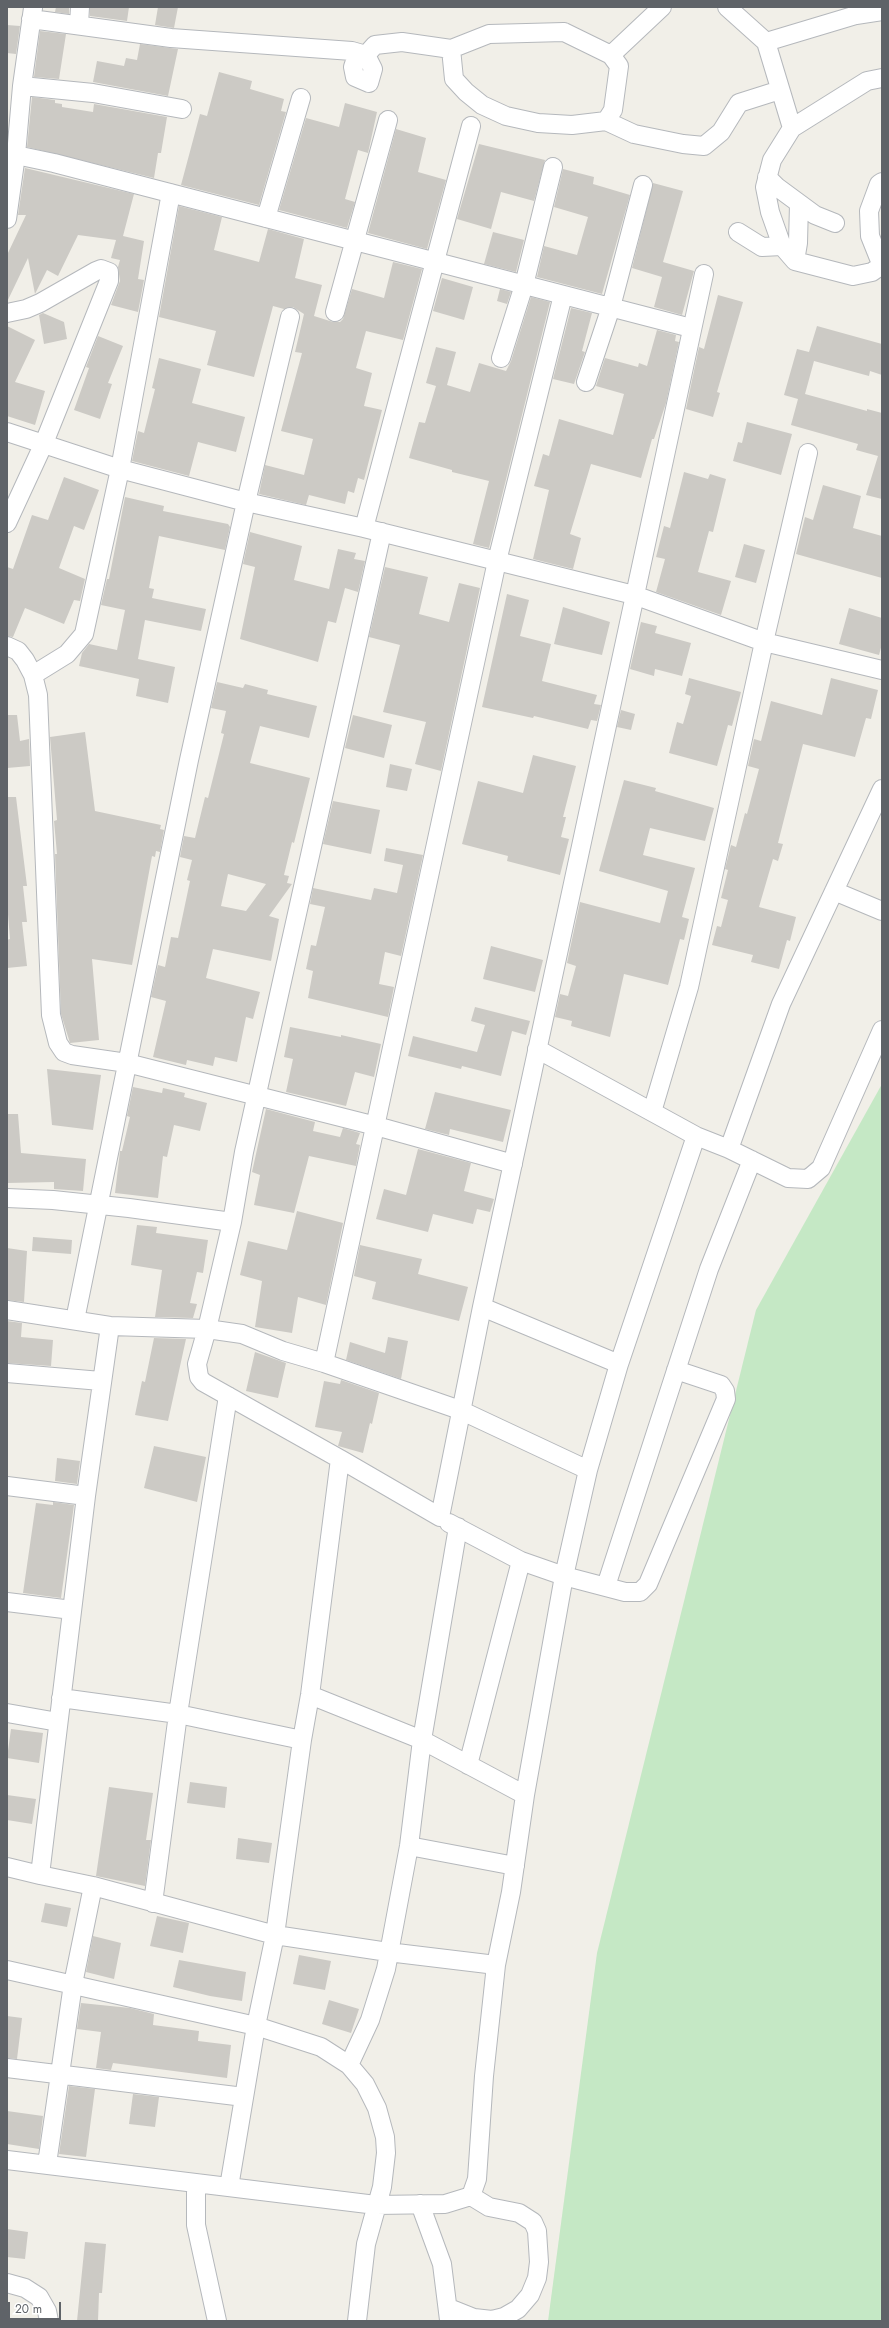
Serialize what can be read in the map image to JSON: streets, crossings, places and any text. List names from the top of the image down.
{
  "scale_bar": "20 m"
}
